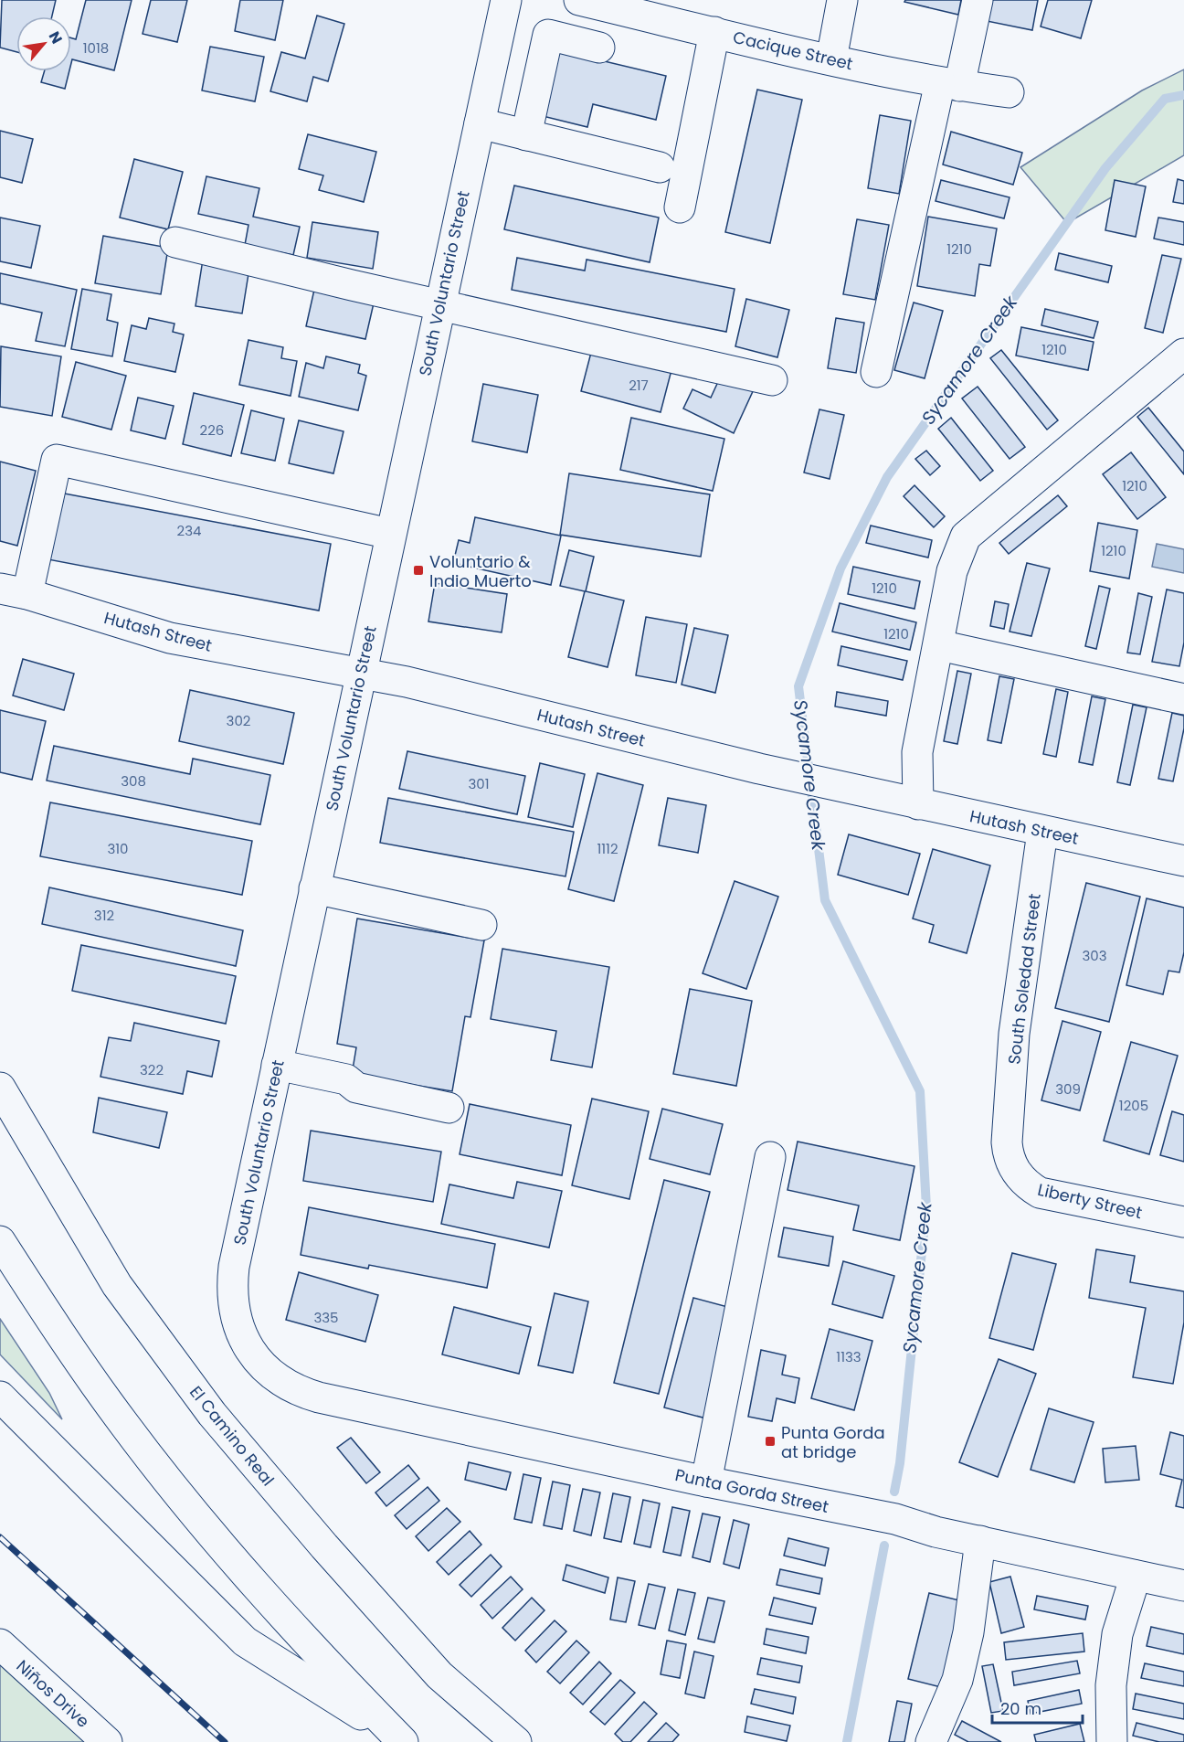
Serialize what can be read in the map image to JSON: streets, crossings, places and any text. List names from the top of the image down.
{
  "streets": {
    "main road": [
      "Cacique Street",
      "South Voluntario Street",
      "Hutash Street",
      "South Soledad Street",
      "Liberty Street",
      "El Camino Real",
      "Punta Gorda Street",
      "Niños Drive"
    ]
  },
  "crossings": [
    ["South Voluntario Street", "Hutash Street"],
    ["South Voluntario Street", "Punta Gorda Street"],
    ["Hutash Street", "South Soledad Street"],
    ["South Soledad Street", "Liberty Street"]
  ],
  "water": ["Sycamore Creek"],
  "places": {
    "transit": ["Voluntario & Indio Muerto", "Punta Gorda at bridge"]
  },
  "house_numbers": [
    "1018",
    "1210",
    "1210",
    "217",
    "226",
    "1210",
    "234",
    "1210",
    "1210",
    "1210",
    "302",
    "308",
    "301",
    "310",
    "1112",
    "312",
    "303",
    "322",
    "309",
    "1205",
    "335",
    "1133"
  ],
  "scale_bar": "20 m",
  "north": "top right"
}
